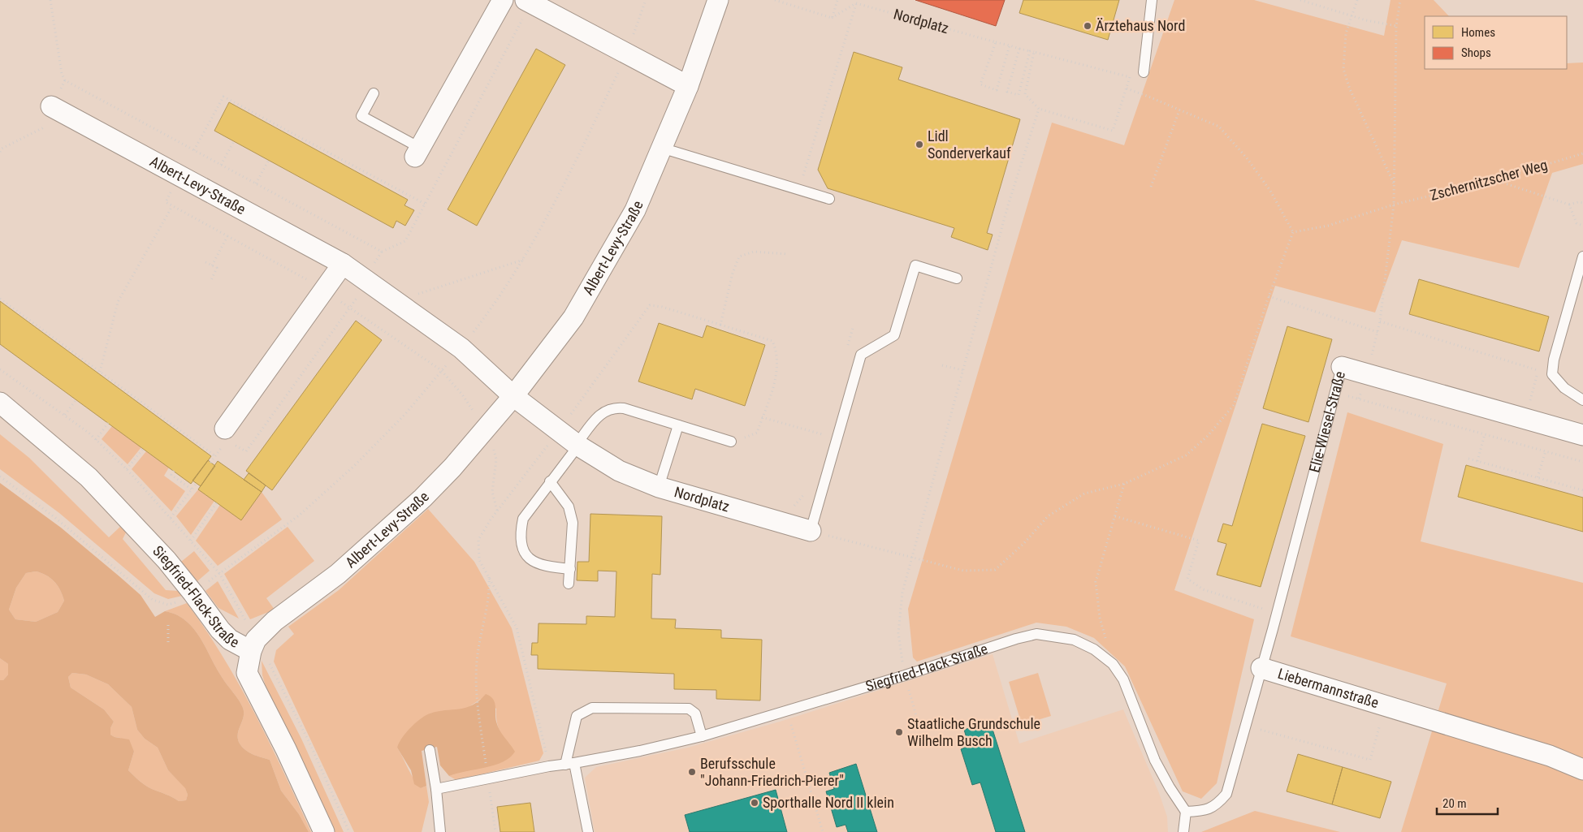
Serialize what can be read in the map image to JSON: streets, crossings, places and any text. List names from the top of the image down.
{
  "streets": {
    "street": [
      "Nordplatz",
      "Albert-Levy-Straße",
      "Elie-Wiesel-Straße",
      "Siegfried-Flack-Straße",
      "Liebermannstraße"
    ],
    "path": ["Zschernitzscher Weg"]
  },
  "crossings": [
    ["Nordplatz", "Albert-Levy-Straße"],
    ["Albert-Levy-Straße", "Siegfried-Flack-Straße"],
    ["Elie-Wiesel-Straße", "Liebermannstraße"],
    ["Siegfried-Flack-Straße", "Liebermannstraße"]
  ],
  "places": [
    "Ärztehaus Nord",
    "Lidl Sonderverkauf",
    "Staatliche Grundschule Wilhelm Busch",
    "Berufsschule \"Johann-Friedrich-Pierer\"",
    "Sporthalle Nord II klein"
  ],
  "legend": ["Homes", "Shops"],
  "scale_bar": "20 m"
}
